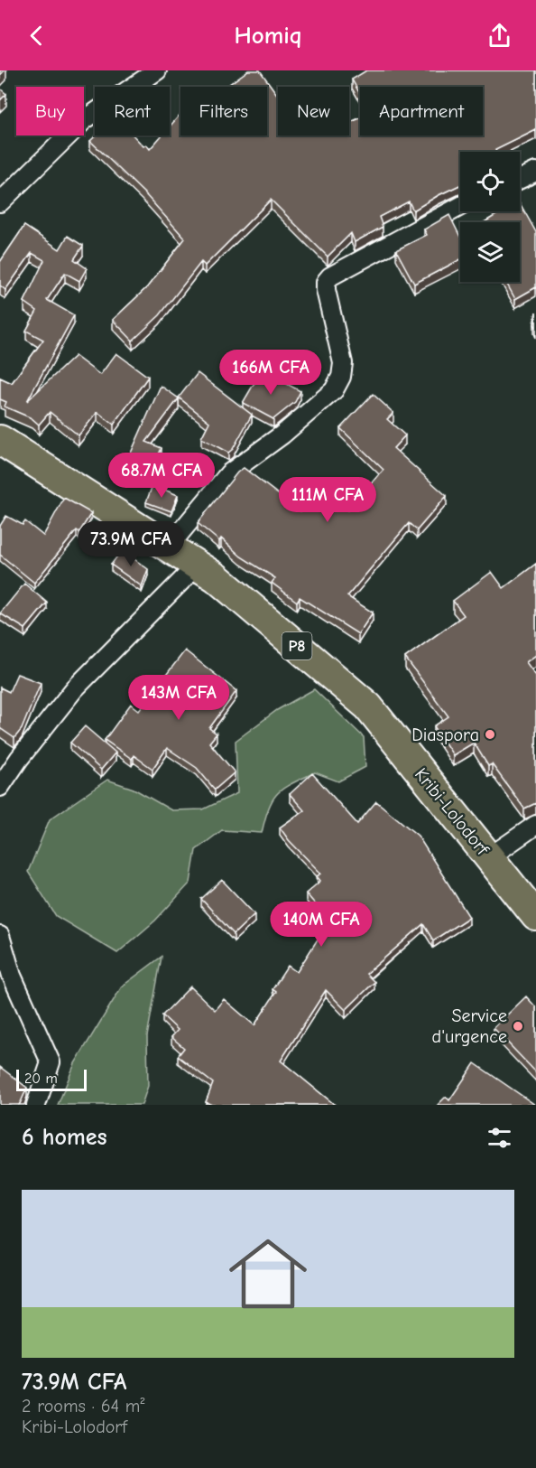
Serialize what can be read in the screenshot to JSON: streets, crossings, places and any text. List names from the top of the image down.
{
  "streets": {
    "main road": ["P8", "Kribi-Lolodorf"]
  },
  "places": ["Diaspora", "Service d'urgence"],
  "scale_bar": "20 m",
  "page": {
    "header": "Homiq",
    "chip": [
      "Buy",
      "Rent",
      "Filters",
      "New",
      "Apartment"
    ],
    "price": [
      "166M CFA",
      "68.7M CFA",
      "111M CFA",
      "73.9M CFA",
      "143M CFA",
      "140M CFA"
    ],
    "scale": "20 m",
    "heading": "6 homes",
    "list": [
      {
        "name": "73.9M CFA",
        "note": "2 rooms · 64 m² · Kribi-Lolodorf"
      }
    ]
  }
}
